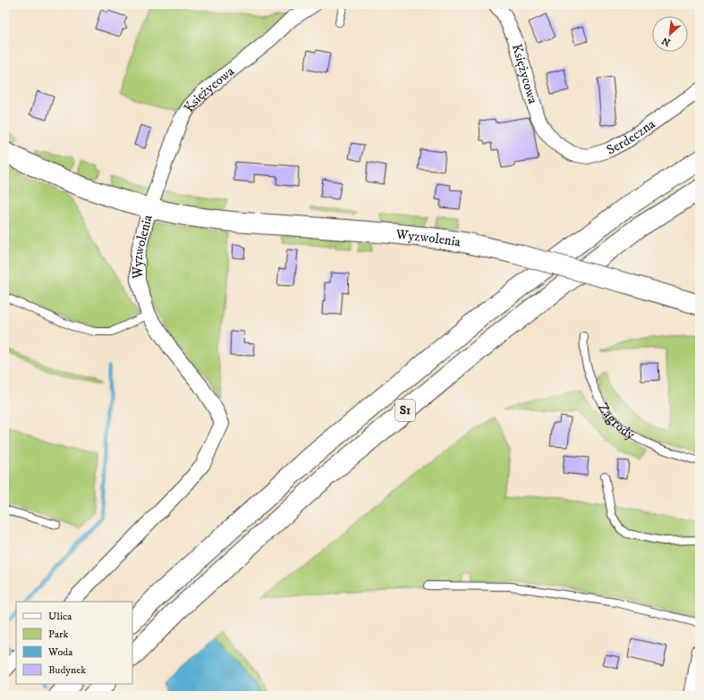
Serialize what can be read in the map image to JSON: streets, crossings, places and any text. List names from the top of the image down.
{
  "streets": {
    "main road": ["Wyzwolenia", "S1"],
    "street": ["Księżycowa", "Serdeczna"],
    "lane": ["Zagrody"]
  },
  "crossings": [
    ["Księżycowa", "Serdeczna"],
    ["Księżycowa", "Wyzwolenia"]
  ],
  "legend": [
    "Ulica",
    "Park",
    "Woda",
    "Budynek"
  ],
  "north": "bottom left"
}
